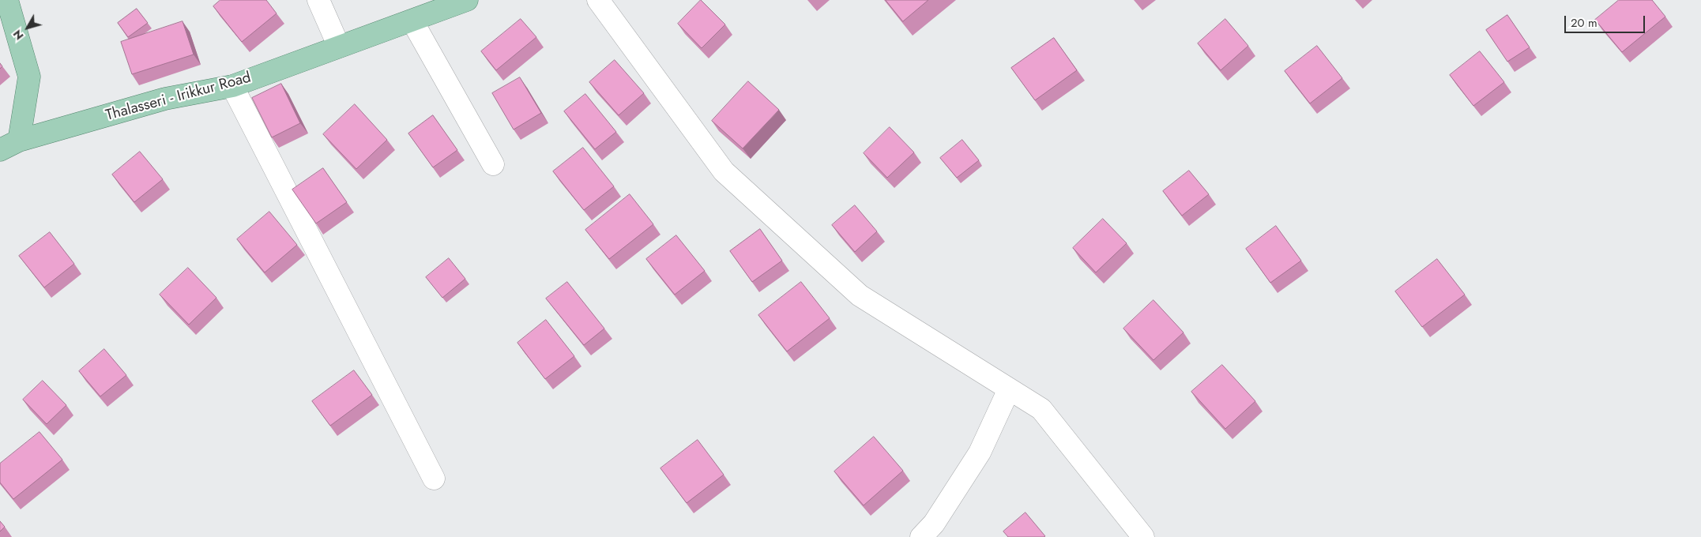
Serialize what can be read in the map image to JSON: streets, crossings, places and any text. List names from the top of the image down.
{
  "streets": {
    "main road": ["Thalasseri - Irikkur Road"]
  },
  "scale_bar": "20 m",
  "north": "bottom left"
}
